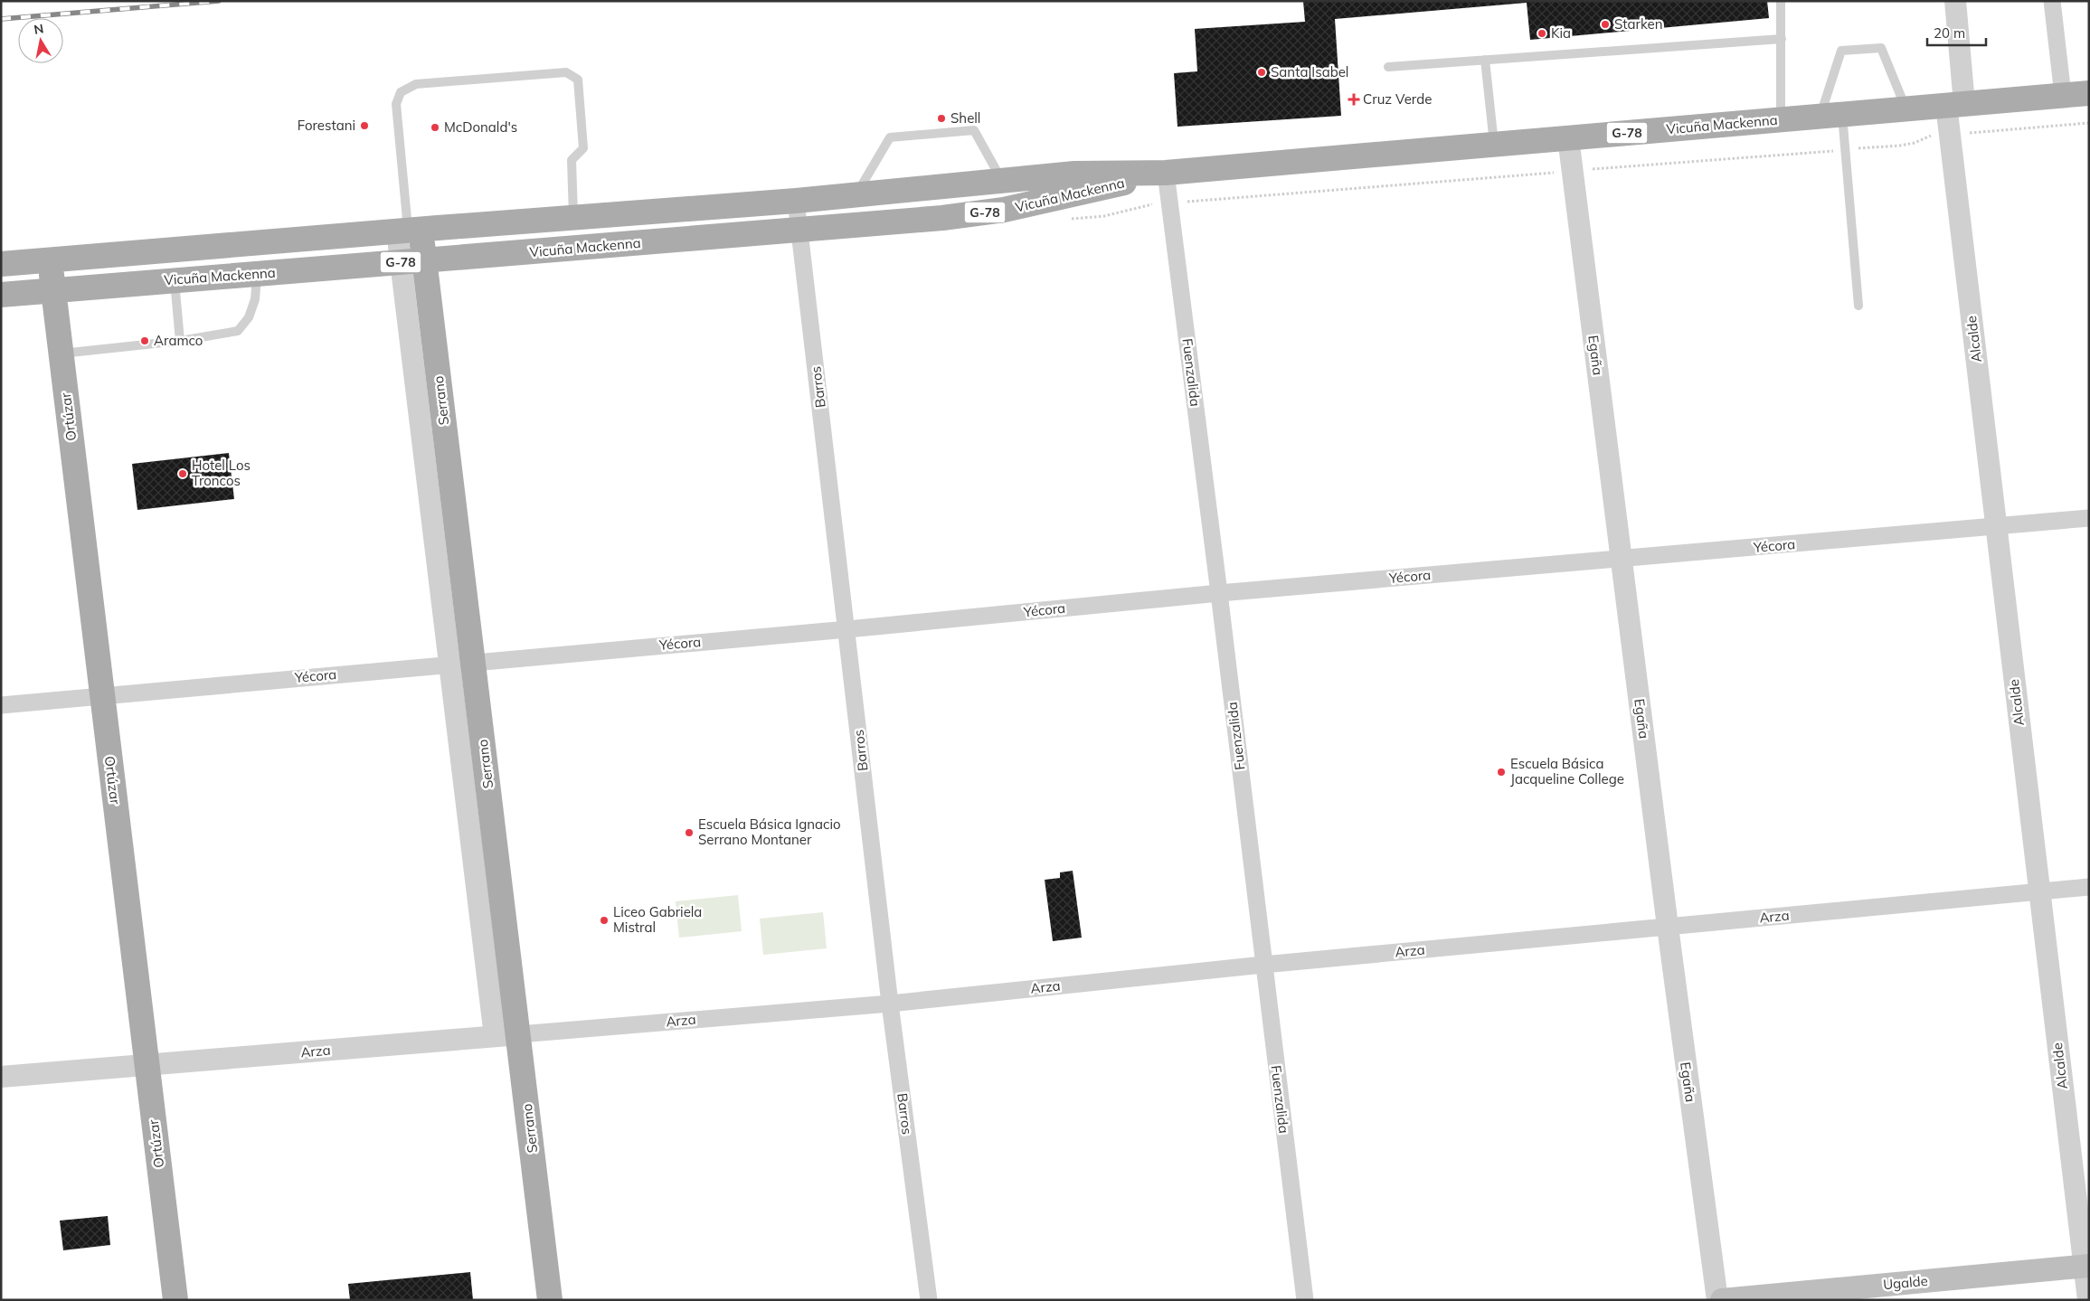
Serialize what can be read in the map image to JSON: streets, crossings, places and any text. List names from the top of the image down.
{
  "streets": {
    "main road": [
      "Vicuña Mackenna",
      "G-78",
      "Serrano",
      "Ortúzar",
      "Ugalde"
    ],
    "street": [
      "Alcalde",
      "Egaña",
      "Fuenzalida",
      "Barros",
      "Yécora",
      "Arza"
    ]
  },
  "crossings": [
    ["Vicuña Mackenna", "Alcalde"],
    ["Vicuña Mackenna", "Egaña"],
    ["Vicuña Mackenna", "Fuenzalida"],
    ["Vicuña Mackenna", "Barros"],
    ["Vicuña Mackenna", "Serrano"],
    ["Vicuña Mackenna", "Ortúzar"],
    ["Alcalde", "Yécora"],
    ["Alcalde", "Arza"],
    ["Alcalde", "Ugalde"],
    ["Egaña", "Yécora"],
    ["Egaña", "Arza"],
    ["Fuenzalida", "Yécora"],
    ["Fuenzalida", "Arza"],
    ["Barros", "Yécora"],
    ["Barros", "Arza"],
    ["Serrano", "Yécora"],
    ["Serrano", "Arza"],
    ["Ortúzar", "Yécora"],
    ["Ortúzar", "Arza"]
  ],
  "places": {
    "other": [
      "Starken",
      "Kia",
      "Santa Isabel",
      "Shell",
      "Forestani",
      "McDonald's",
      "Aramco",
      "Hotel Los Troncos",
      "Escuela Básica Jacqueline College",
      "Escuela Básica Ignacio Serrano Montaner",
      "Liceo Gabriela Mistral"
    ],
    "health": ["Cruz Verde"]
  },
  "scale_bar": "20 m",
  "north": "top"
}
